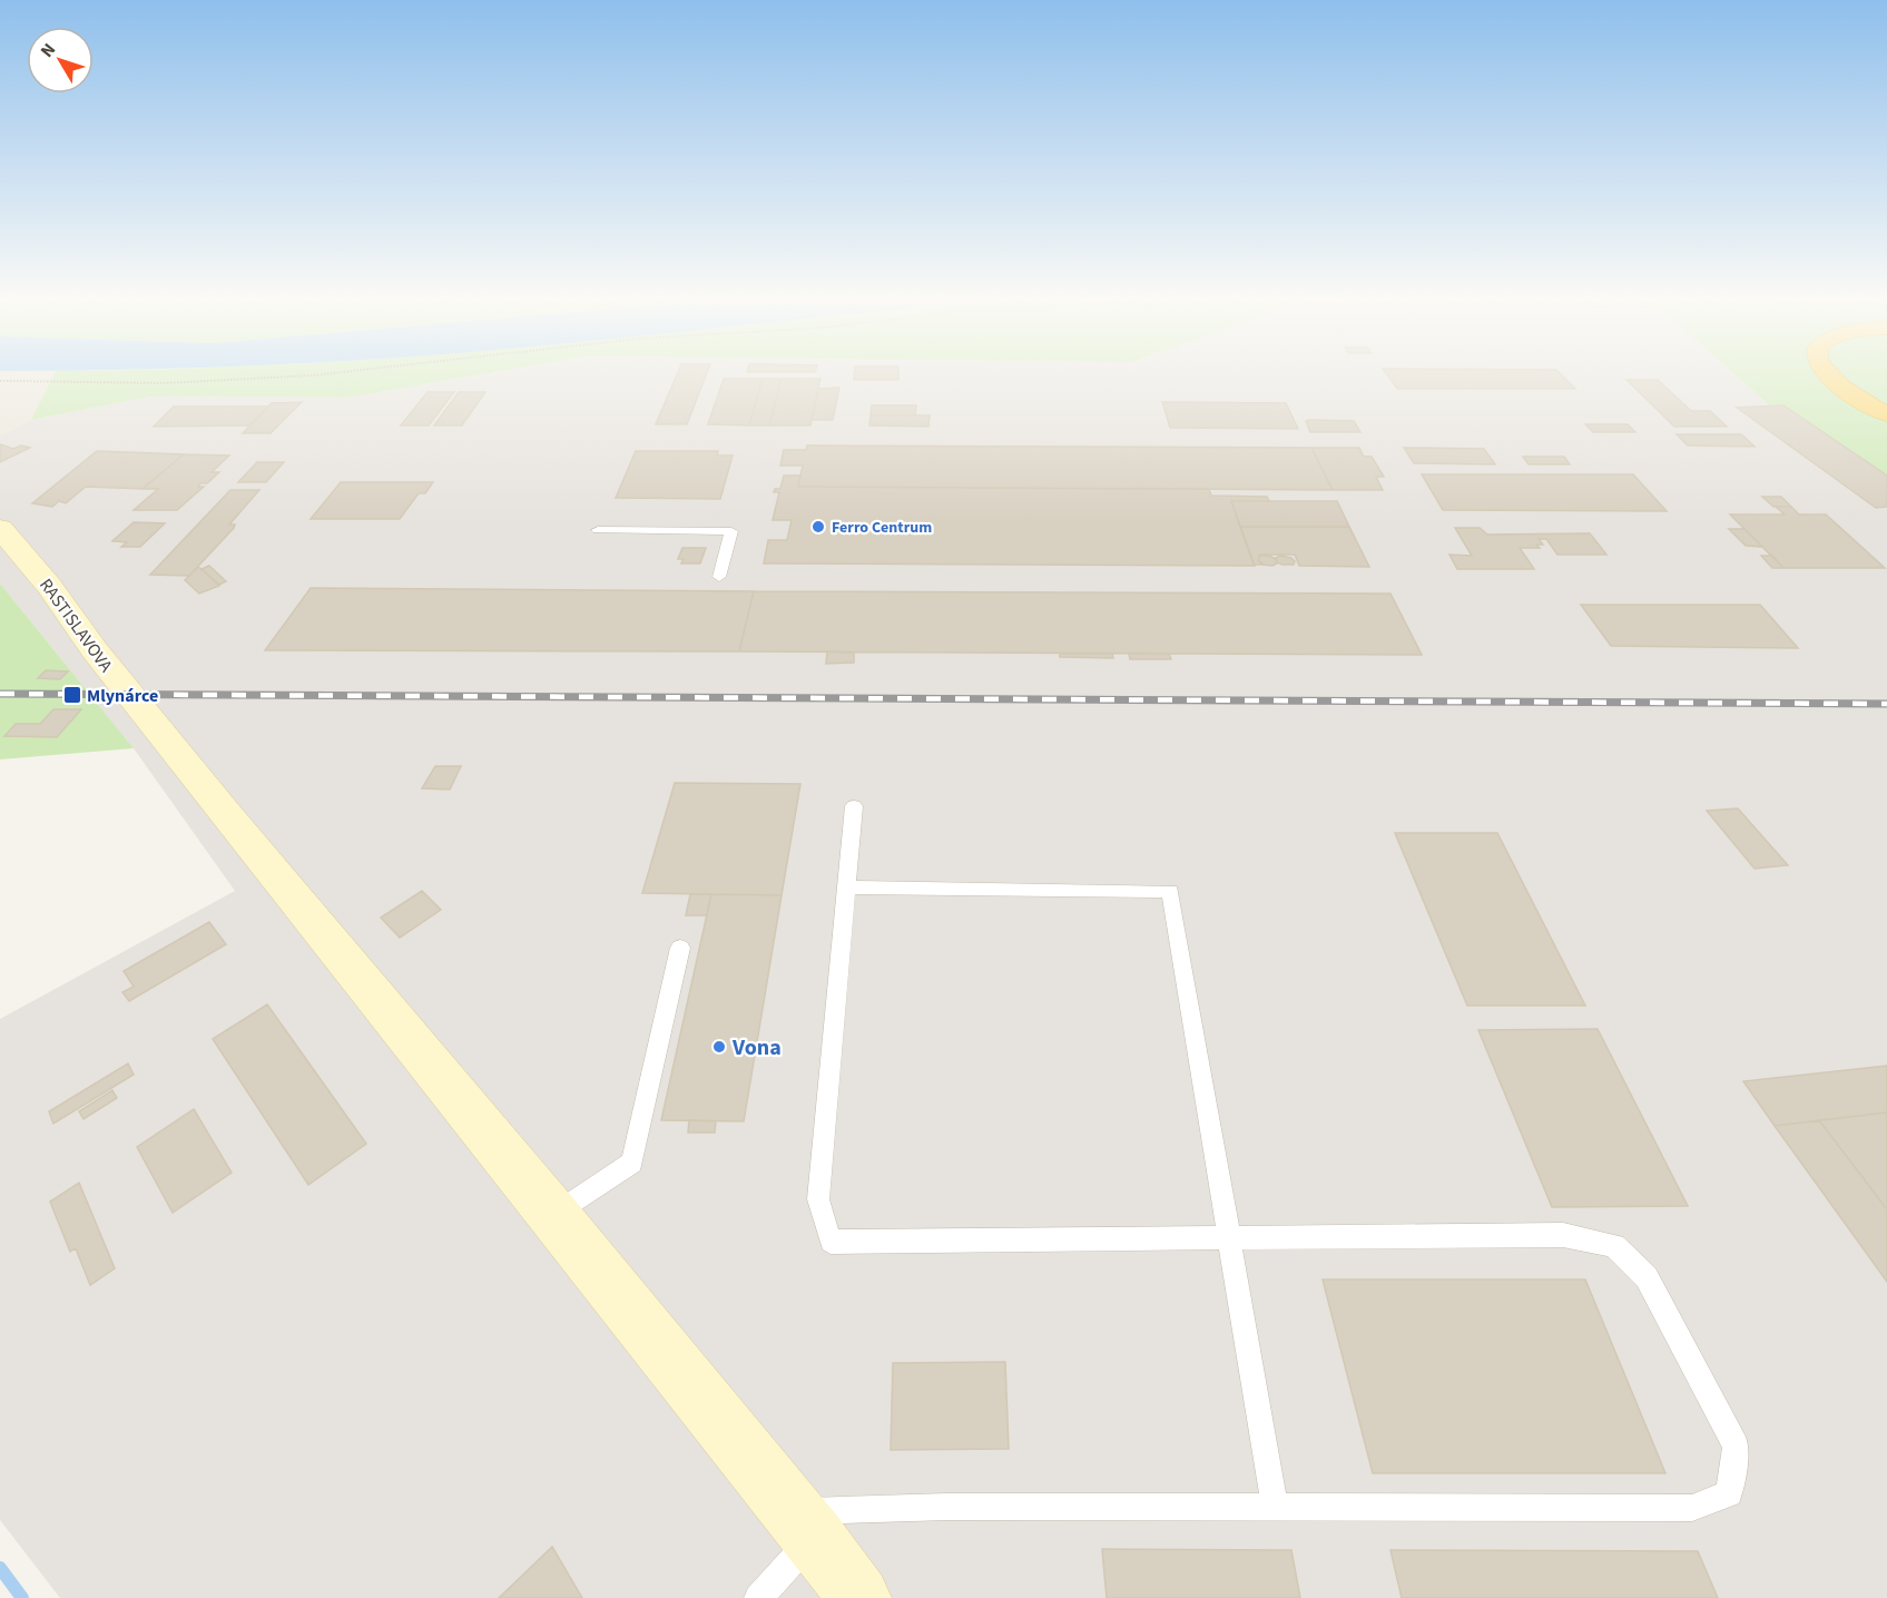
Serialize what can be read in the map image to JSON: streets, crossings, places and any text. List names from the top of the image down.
{
  "streets": {
    "street": ["RASTISLAVOVA"]
  },
  "places": {
    "other": ["Ferro Centrum", "Vona"],
    "transit": ["Mlynárce"]
  },
  "north": "top left"
}
